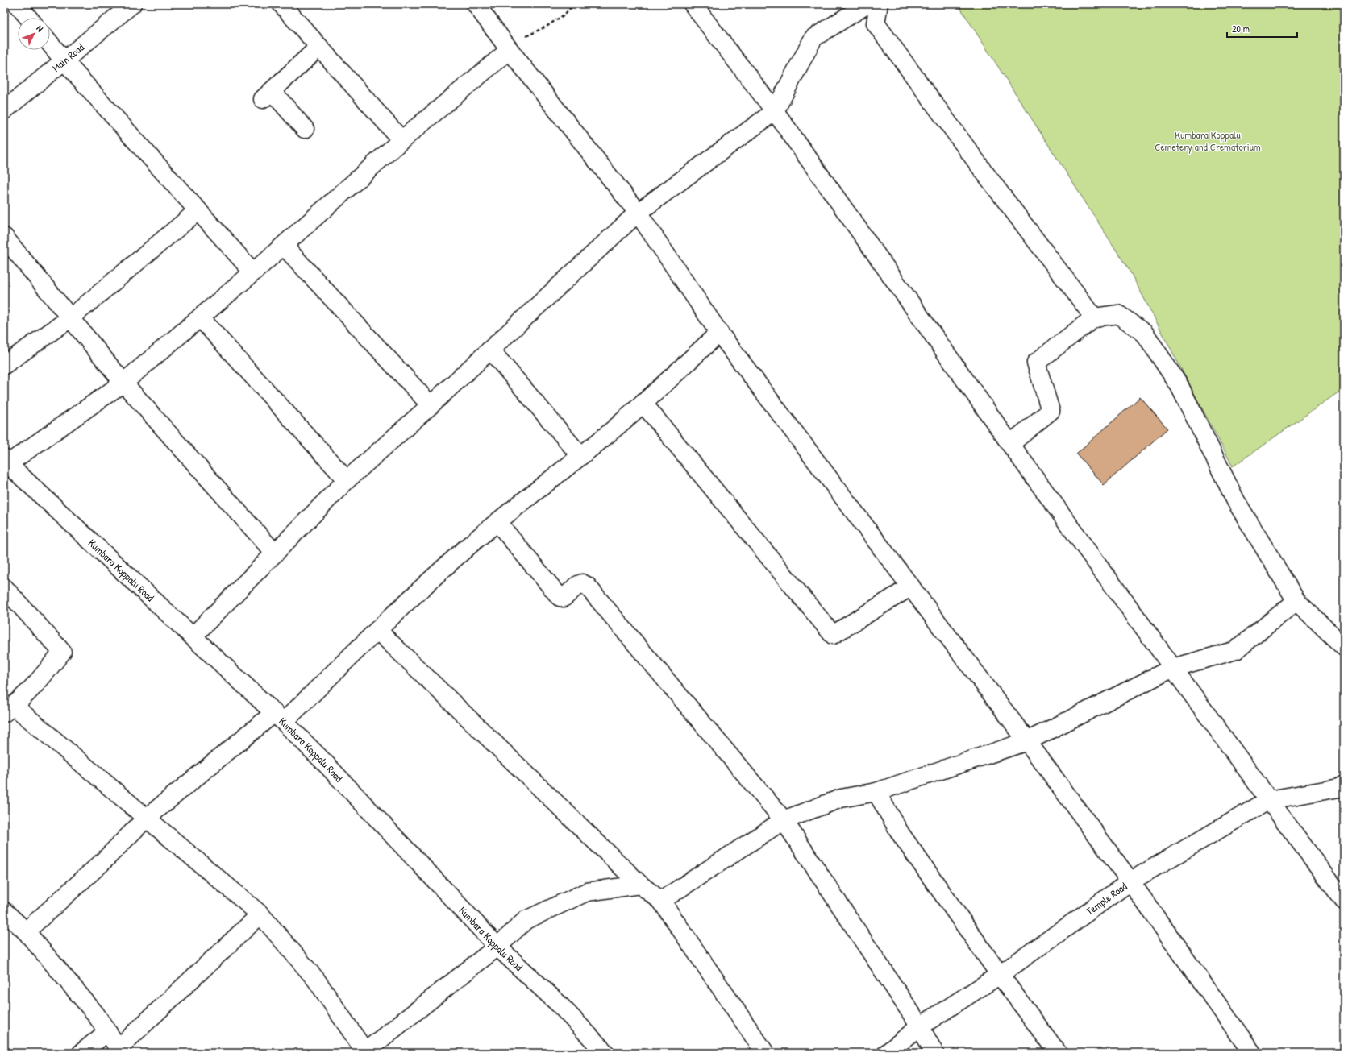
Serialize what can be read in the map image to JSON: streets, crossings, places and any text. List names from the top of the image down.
{
  "streets": {
    "street": ["Main Road", "Kumbara Koppalu Road", "Temple Road"]
  },
  "parks": ["Kumbara Koppalu Cemetery and Crematorium"],
  "scale_bar": "20 m",
  "north": "top right"
}
